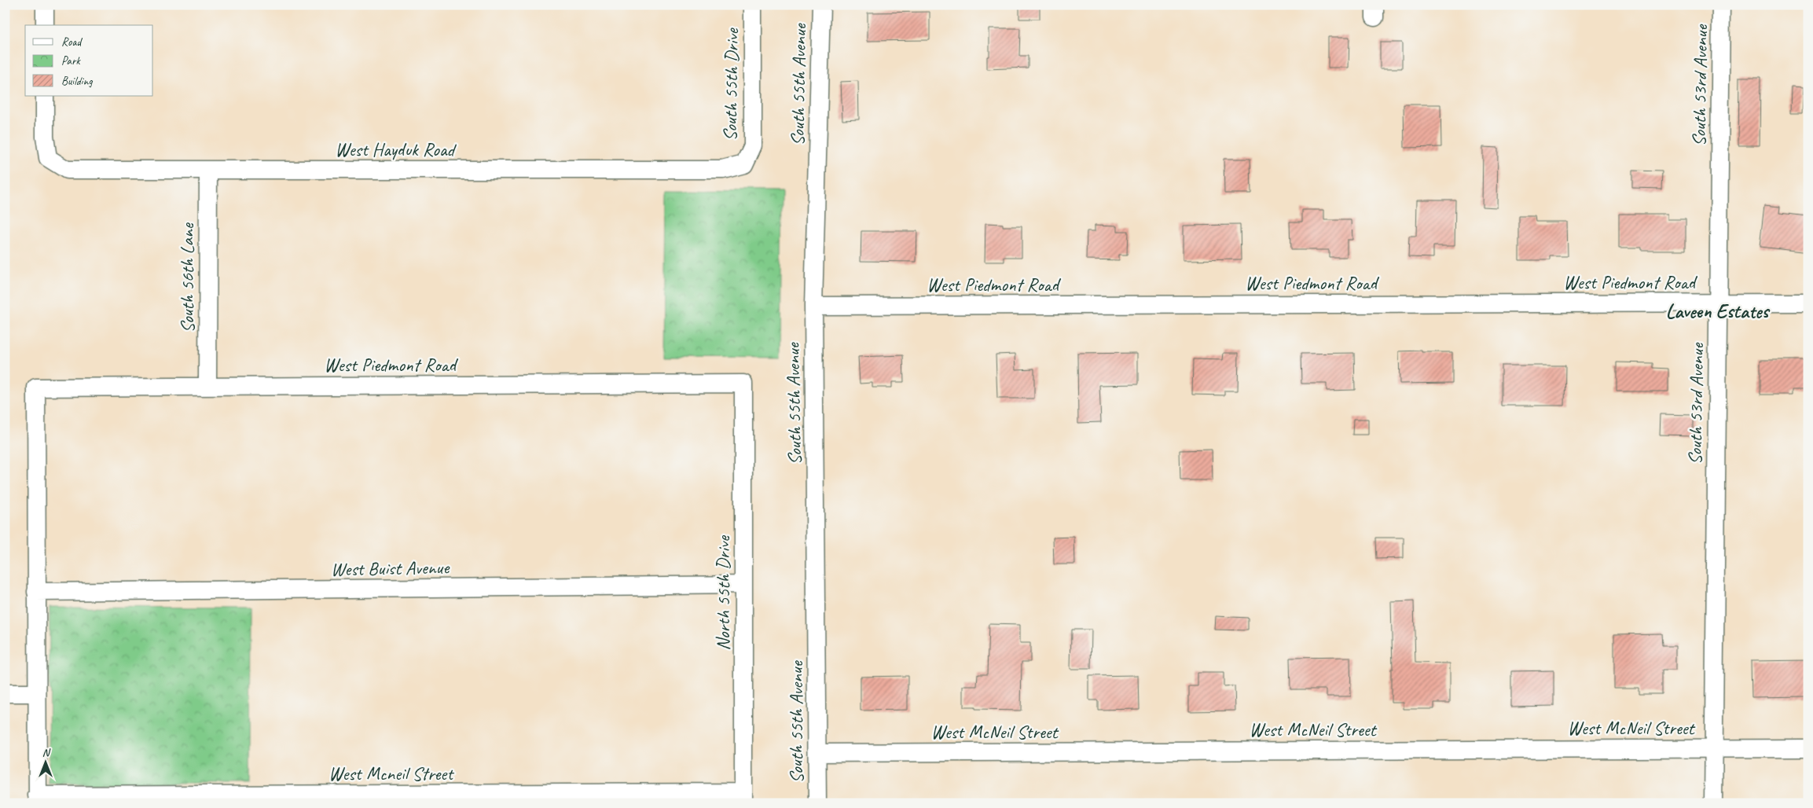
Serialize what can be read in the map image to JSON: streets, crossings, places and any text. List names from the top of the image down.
{
  "streets": {
    "street": [
      "South 55th Drive",
      "South 55th Avenue",
      "South 53rd Avenue",
      "West Hayduk Road",
      "South 56th Lane",
      "West Piedmont Road",
      "West Buist Avenue",
      "North 55th Drive",
      "West McNeil Street",
      "West Mcneil Street"
    ]
  },
  "crossings": [
    ["South 55th Drive", "West Hayduk Road"],
    ["South 55th Avenue", "West Piedmont Road"],
    ["South 55th Avenue", "West McNeil Street"],
    ["South 53rd Avenue", "West Piedmont Road"],
    ["South 53rd Avenue", "West McNeil Street"],
    ["West Hayduk Road", "South 56th Lane"],
    ["South 56th Lane", "West Piedmont Road"],
    ["West Piedmont Road", "West Buist Avenue"],
    ["West Piedmont Road", "North 55th Drive"],
    ["West Buist Avenue", "North 55th Drive"],
    ["North 55th Drive", "West Mcneil Street"]
  ],
  "districts": ["Laveen Estates"],
  "legend": ["Road", "Park", "Building"],
  "north": "top"
}
